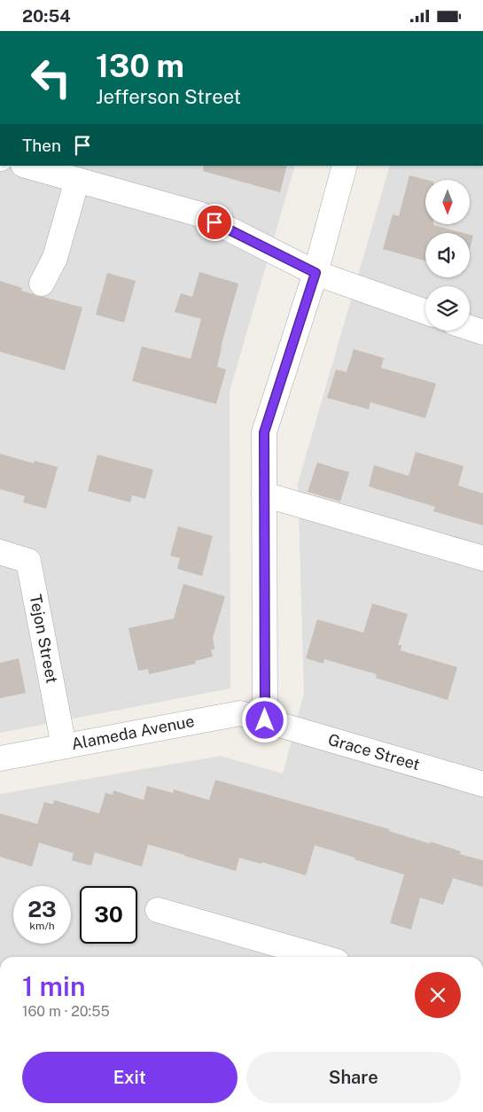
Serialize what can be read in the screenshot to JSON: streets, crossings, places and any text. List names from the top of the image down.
{
  "streets": {
    "street": ["Tejon Street", "Alameda Avenue", "Grace Street"]
  },
  "crossings": [
    ["Tejon Street", "Alameda Avenue"],
    ["Alameda Avenue", "Grace Street"]
  ],
  "north": "bottom",
  "page": {
    "status": "20:54",
    "turn": ["130 m", "Jefferson Street"],
    "then": "Then",
    "speed": "23 km/h",
    "limit": "30",
    "heading": ["1 min", "160 m · 20:55"],
    "buttons": ["Exit", "Share"]
  }
}
